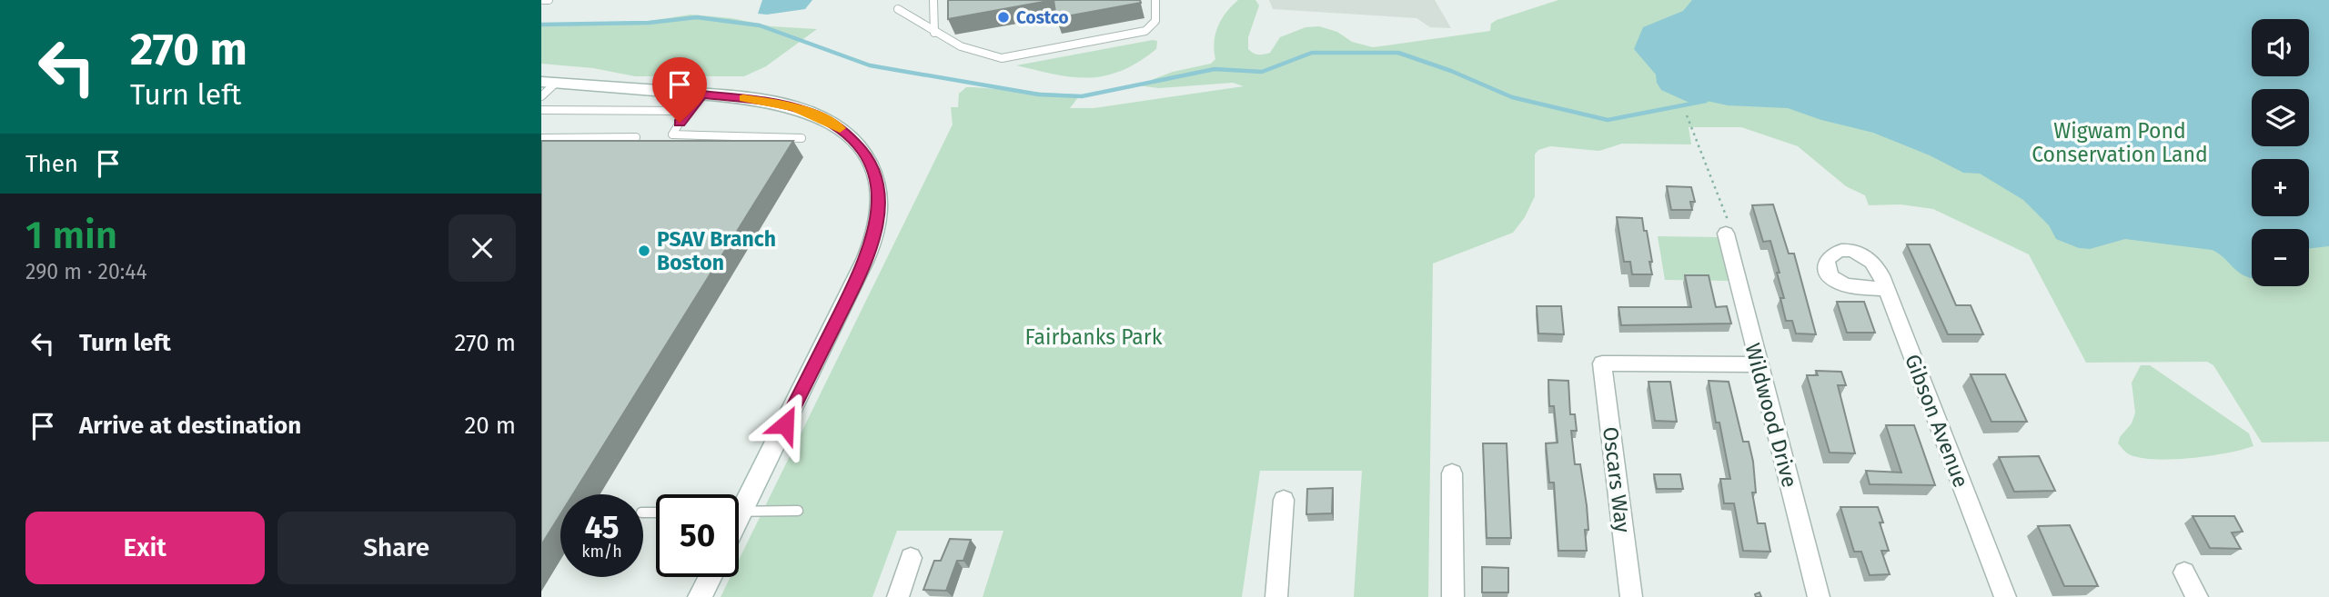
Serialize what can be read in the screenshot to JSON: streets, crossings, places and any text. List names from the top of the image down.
{
  "streets": {
    "street": ["Wildwood Drive", "Gibson Avenue", "Oscars Way"]
  },
  "crossings": [
    ["Wildwood Drive", "Oscars Way"]
  ],
  "parks": ["Wigwam Pond Conservation Land", "Fairbanks Park"],
  "places": ["Costco", "PSAV Branch Boston"],
  "page": {
    "turn": ["270 m", "Turn left"],
    "map_buttons": ["+", "−"],
    "then": "Then",
    "heading": ["1 min", "290 m · 20:44"],
    "list": [
      {
        "name": "Turn left",
        "value": "270 m"
      },
      {
        "name": "Arrive at destination",
        "value": "20 m"
      }
    ],
    "speed": "45 km/h",
    "limit": "50",
    "buttons": ["Exit", "Share"]
  }
}
